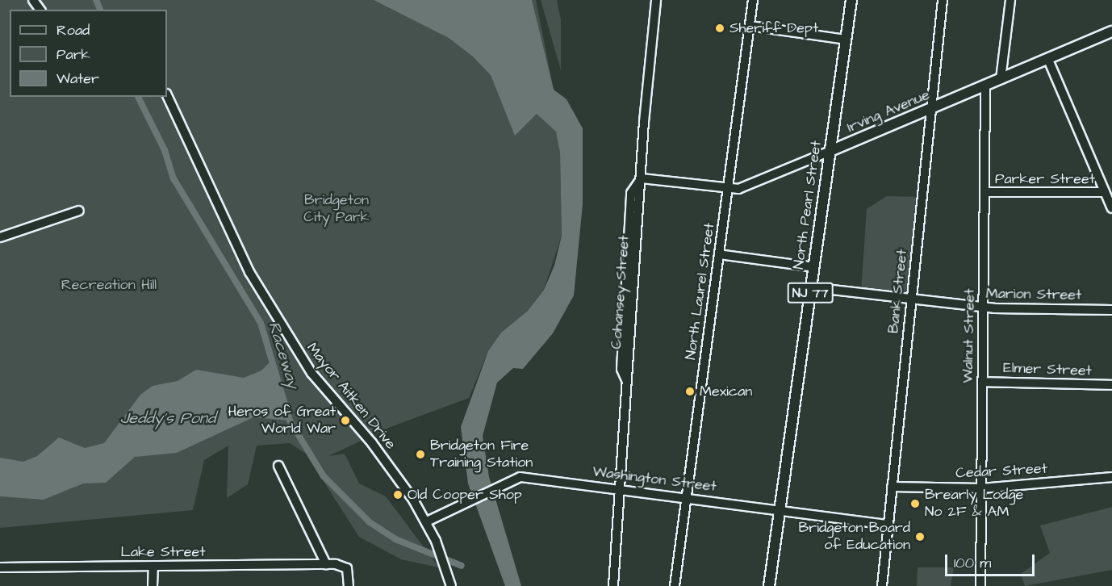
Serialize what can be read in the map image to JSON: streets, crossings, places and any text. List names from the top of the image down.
{
  "streets": {
    "main road": ["Irving Avenue", "North Pearl Street", "NJ 77"],
    "street": [
      "Parker Street",
      "North Laurel Street",
      "Bank Street",
      "Marion Street",
      "Walnut Street",
      "Elmer Street",
      "Mayor Aitken Drive",
      "Cedar Street",
      "Washington Street",
      "Lake Street"
    ]
  },
  "crossings": [
    ["Irving Avenue", "North Pearl Street"],
    ["Irving Avenue", "North Laurel Street"],
    ["Irving Avenue", "Bank Street"],
    ["Irving Avenue", "Walnut Street"],
    ["Parker Street", "Walnut Street"],
    ["North Pearl Street", "Marion Street"],
    ["North Pearl Street", "Washington Street"],
    ["North Laurel Street", "Washington Street"],
    ["Bank Street", "Marion Street"],
    ["Bank Street", "Cedar Street"],
    ["Bank Street", "Washington Street"],
    ["Marion Street", "Walnut Street"],
    ["Walnut Street", "Elmer Street"],
    ["Walnut Street", "Cedar Street"],
    ["Mayor Aitken Drive", "Washington Street"]
  ],
  "water": ["Raceway", "Jeddy's Pond"],
  "parks": ["Bridgeton City Park", "Recreation Hill"],
  "places": [
    "Sheriff Dept",
    "Mexican",
    "Heros of Great World War",
    "Bridgeton Fire Training Station",
    "Old Cooper Shop",
    "Brearly Lodge No 2F & AM",
    "Bridgeton Board of Education"
  ],
  "legend": ["Road", "Park", "Water"],
  "scale_bar": "100 m"
}
